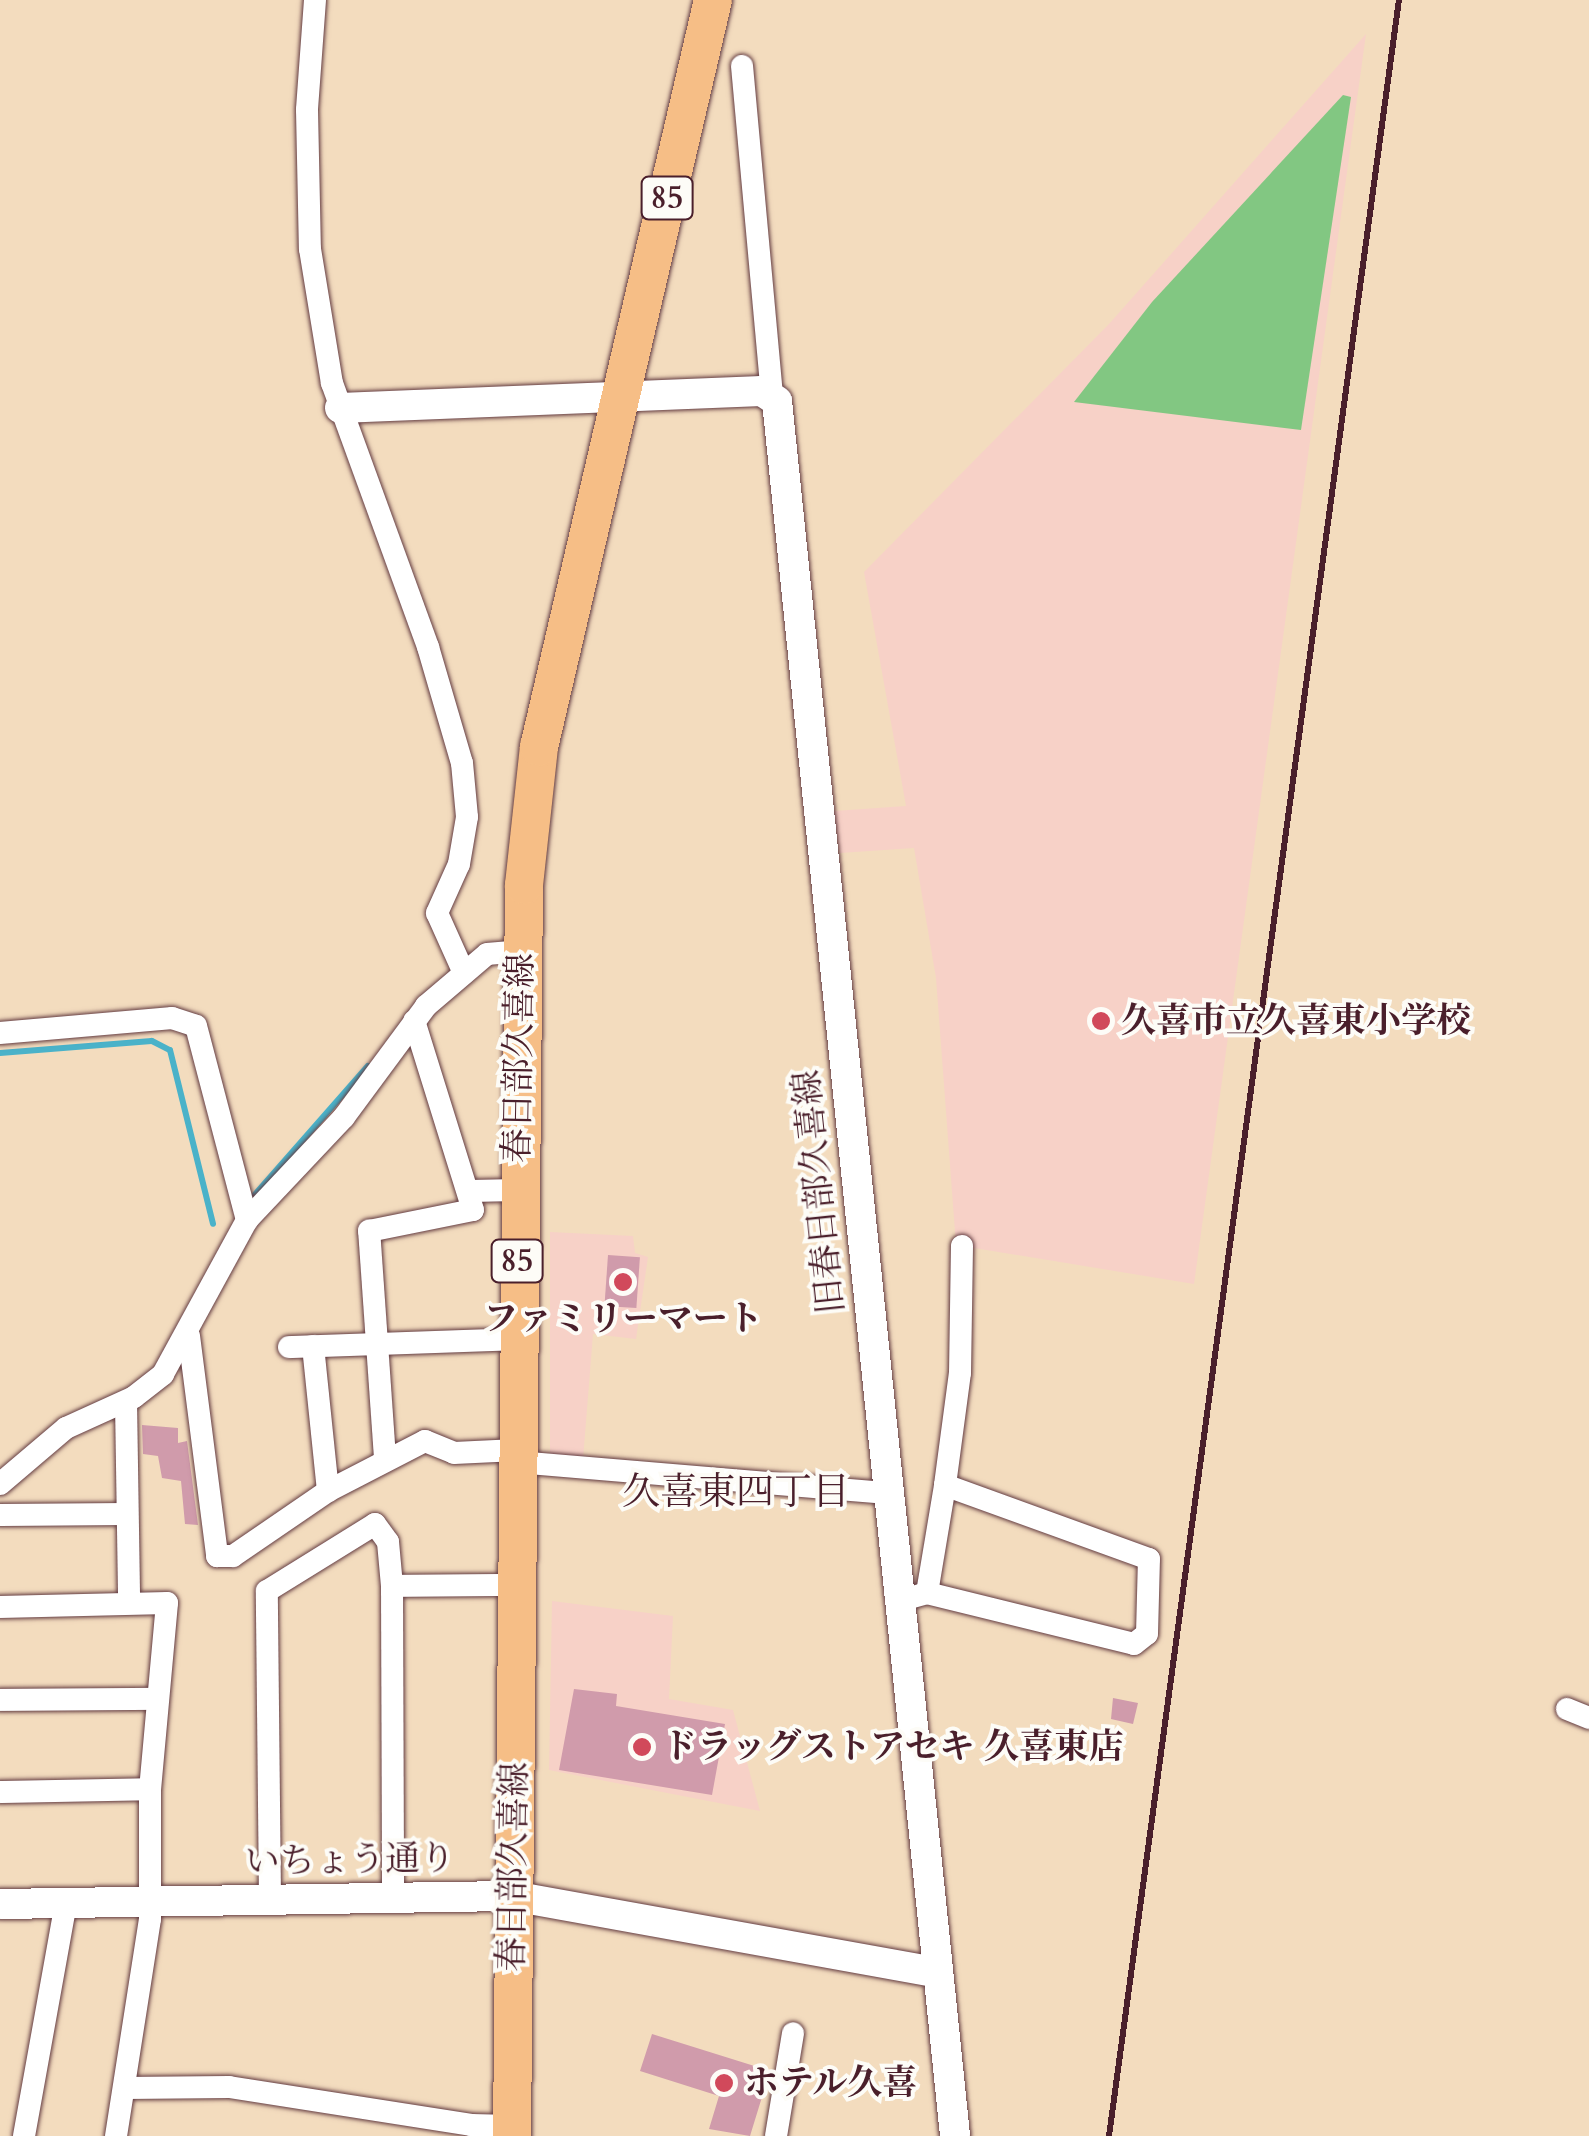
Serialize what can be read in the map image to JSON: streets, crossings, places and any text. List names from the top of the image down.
{
  "streets": {
    "main road": ["85", "春日部久喜線"],
    "street": ["旧春日部久喜線", "いちょう通り"]
  },
  "crossings": [
    ["春日部久喜線", "いちょう通り"],
    ["旧春日部久喜線", "いちょう通り"]
  ],
  "districts": ["久喜東四丁目"],
  "places": [
    "久喜市立久喜東小学校",
    "ファミリーマート",
    "ドラッグストアセキ 久喜東店",
    "ホテル久喜"
  ]
}
